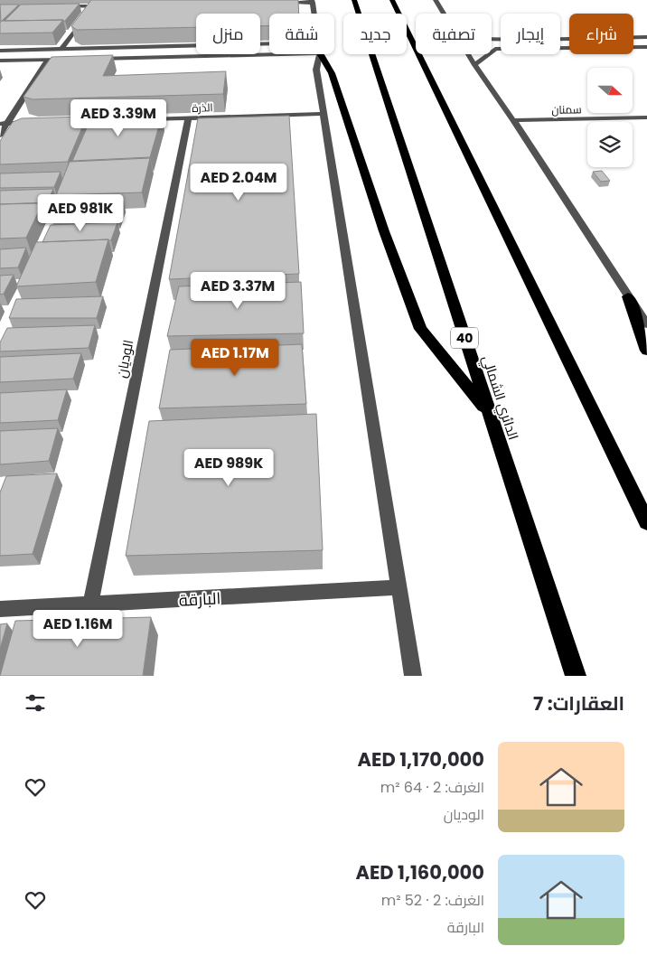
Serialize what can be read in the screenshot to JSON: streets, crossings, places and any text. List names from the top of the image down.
{
  "streets": {
    "highway": ["40", "الدائري الشمالي"],
    "street": [
      "الذرة",
      "سمنان",
      "الوديان",
      "البارقة"
    ]
  },
  "crossings": [
    ["الذرة", "الوديان"],
    ["الوديان", "البارقة"]
  ],
  "north": "right",
  "page": {
    "chip": [
      "شراء",
      "إيجار",
      "تصفية",
      "جديد",
      "شقة",
      "منزل"
    ],
    "price": [
      "AED 3.39M",
      "AED 2.04M",
      "AED 981K",
      "AED 3.37M",
      "AED 1.17M",
      "AED 989K",
      "AED 1.16M"
    ],
    "heading": "العقارات: 7",
    "list": [
      {
        "name": "AED 1,170,000",
        "note": "الغرف: 2 · 64 m² · الوديان"
      },
      {
        "name": "AED 1,160,000",
        "note": "الغرف: 2 · 52 m² · البارقة"
      }
    ]
  }
}
